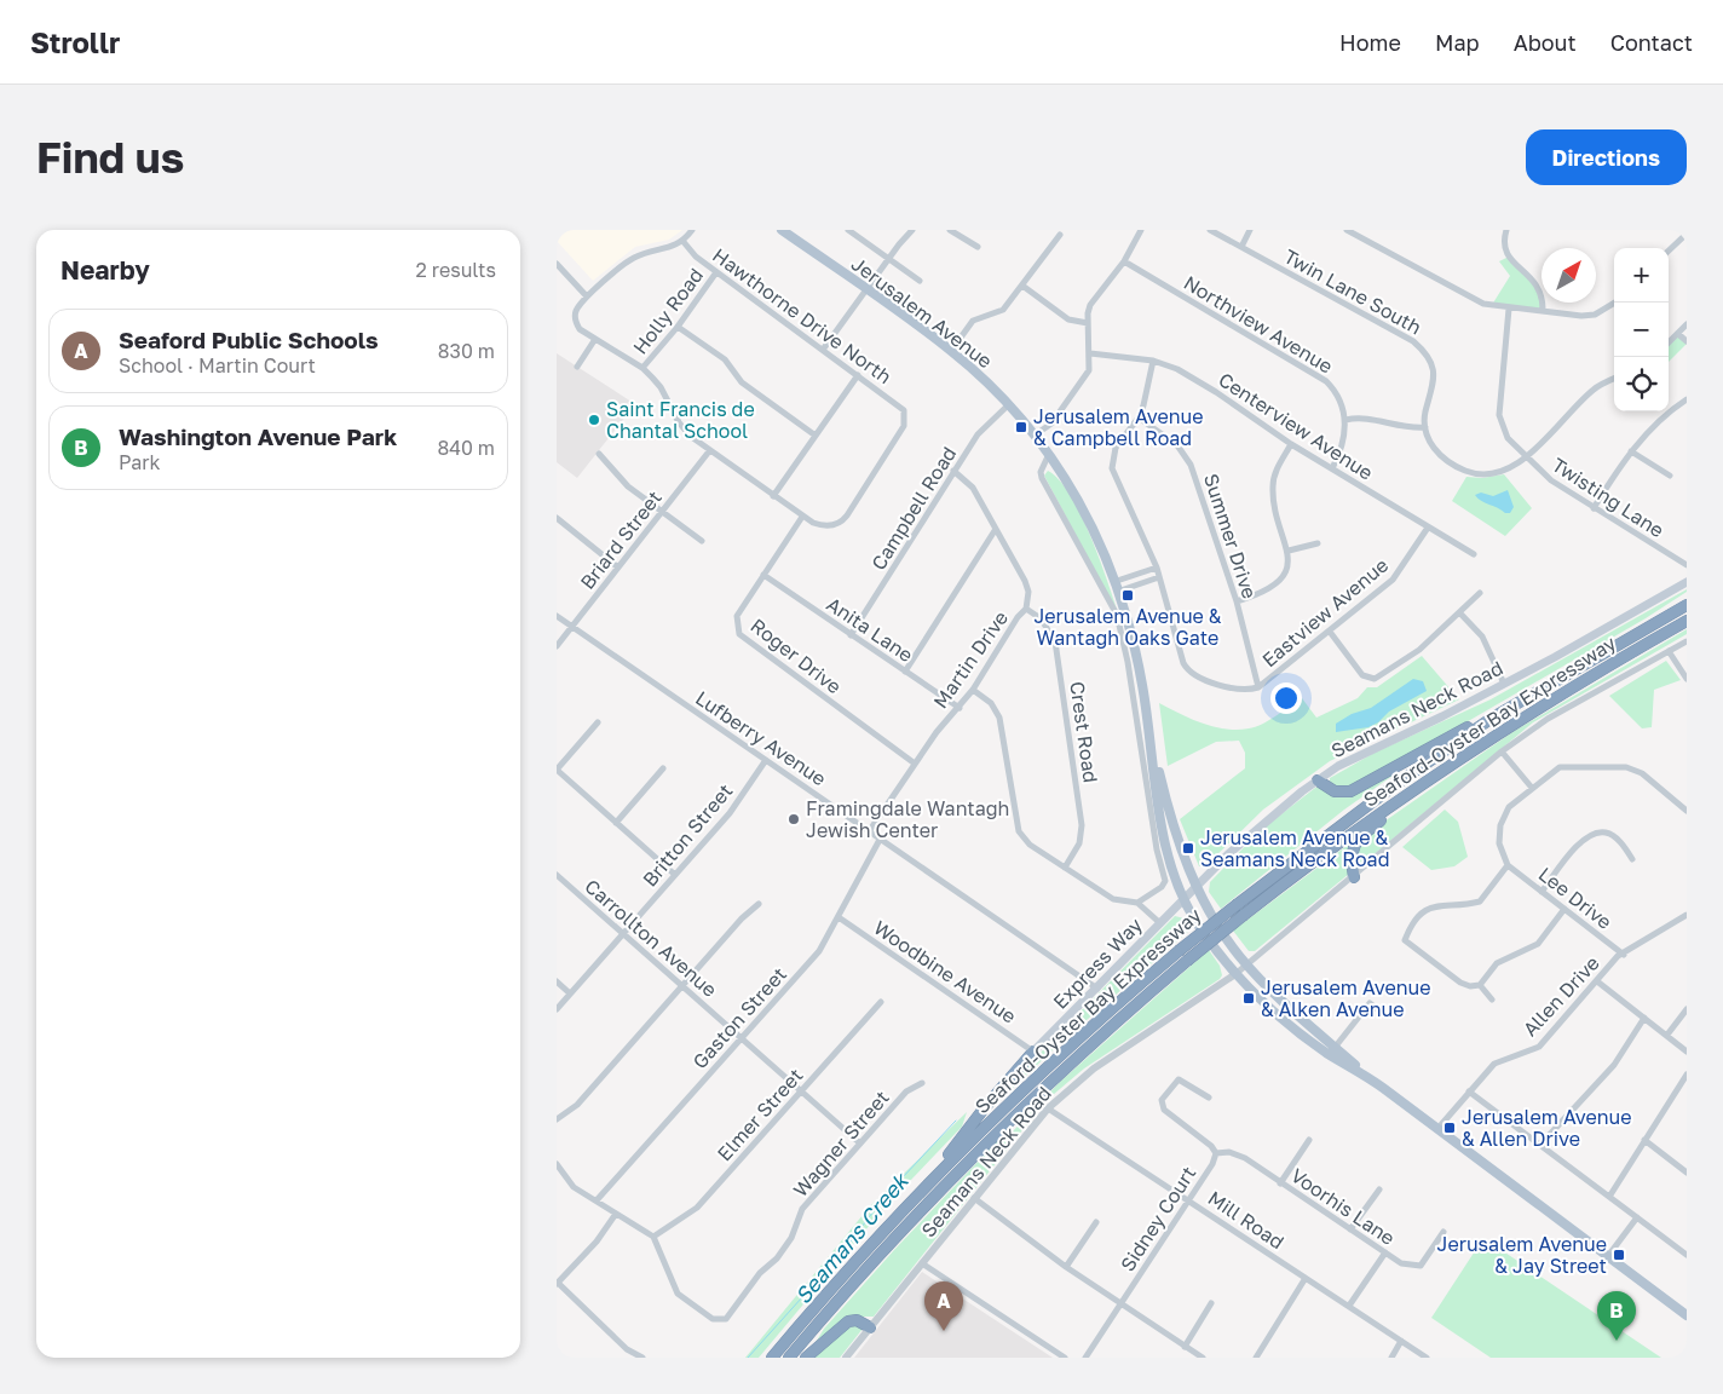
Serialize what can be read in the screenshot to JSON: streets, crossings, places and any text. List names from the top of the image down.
{
  "streets": {
    "highway": ["Seaford-Oyster Bay Expressway"],
    "main road": ["Jerusalem Avenue", "Seamans Neck Road", "Express Way"],
    "street": [
      "Twin Lane South",
      "Holly Road",
      "Hawthorne Drive North",
      "Northview Avenue",
      "Centerview Avenue",
      "Twisting Lane",
      "Campbell Road",
      "Summer Drive",
      "Briard Street",
      "Eastview Avenue",
      "Anita Lane",
      "Roger Drive",
      "Martin Drive",
      "Crest Road",
      "Lufberry Avenue",
      "Britton Street",
      "Lee Drive",
      "Carrollton Avenue",
      "Woodbine Avenue",
      "Allen Drive",
      "Gaston Street",
      "Elmer Street",
      "Wagner Street",
      "Voorhis Lane",
      "Sidney Court",
      "Mill Road"
    ]
  },
  "crossings": [
    ["Holly Road", "Hawthorne Drive North"],
    ["Jerusalem Avenue", "Campbell Road"],
    ["Jerusalem Avenue", "Seamans Neck Road"],
    ["Jerusalem Avenue", "Express Way"],
    ["Jerusalem Avenue", "Allen Drive"],
    ["Hawthorne Drive North", "Roger Drive"],
    ["Northview Avenue", "Centerview Avenue"],
    ["Centerview Avenue", "Eastview Avenue"],
    ["Campbell Road", "Anita Lane"],
    ["Campbell Road", "Martin Drive"],
    ["Summer Drive", "Eastview Avenue"],
    ["Briard Street", "Lufberry Avenue"],
    ["Anita Lane", "Roger Drive"],
    ["Anita Lane", "Martin Drive"],
    ["Roger Drive", "Martin Drive"],
    ["Martin Drive", "Crest Road"],
    ["Martin Drive", "Lufberry Avenue"],
    ["Seamans Neck Road", "Express Way"],
    ["Seamans Neck Road", "Mill Road"],
    ["Lufberry Avenue", "Britton Street"],
    ["Lufberry Avenue", "Express Way"],
    ["Lufberry Avenue", "Gaston Street"],
    ["Britton Street", "Carrollton Avenue"],
    ["Lee Drive", "Allen Drive"],
    ["Carrollton Avenue", "Gaston Street"],
    ["Carrollton Avenue", "Elmer Street"],
    ["Carrollton Avenue", "Wagner Street"],
    ["Express Way", "Woodbine Avenue"],
    ["Woodbine Avenue", "Gaston Street"],
    ["Elmer Street", "Wagner Street"],
    ["Voorhis Lane", "Sidney Court"],
    ["Sidney Court", "Mill Road"]
  ],
  "water": ["Seamans Creek"],
  "places": {
    "other": ["Saint Francis de Chantal School", "Framingdale Wantagh Jewish Center"],
    "transit": [
      "Jerusalem Avenue & Campbell Road",
      "Jerusalem Avenue & Wantagh Oaks Gate",
      "Jerusalem Avenue & Seamans Neck Road",
      "Jerusalem Avenue & Alken Avenue",
      "Jerusalem Avenue & Allen Drive",
      "Jerusalem Avenue & Jay Street"
    ]
  },
  "north": "top right",
  "page": {
    "header": "Strollr",
    "nav": [
      "Home",
      "Map",
      "About",
      "Contact"
    ],
    "buttons": "Directions",
    "title": "Find us",
    "heading": ["Nearby", "2 results"],
    "map_buttons": ["+", "−"],
    "list": [
      {
        "mark": "A",
        "name": "Seaford Public Schools",
        "note": "School · Martin Court",
        "value": "830 m"
      },
      {
        "mark": "B",
        "name": "Washington Avenue Park",
        "note": "Park",
        "value": "840 m"
      }
    ],
    "pins": ["A", "B"]
  }
}
